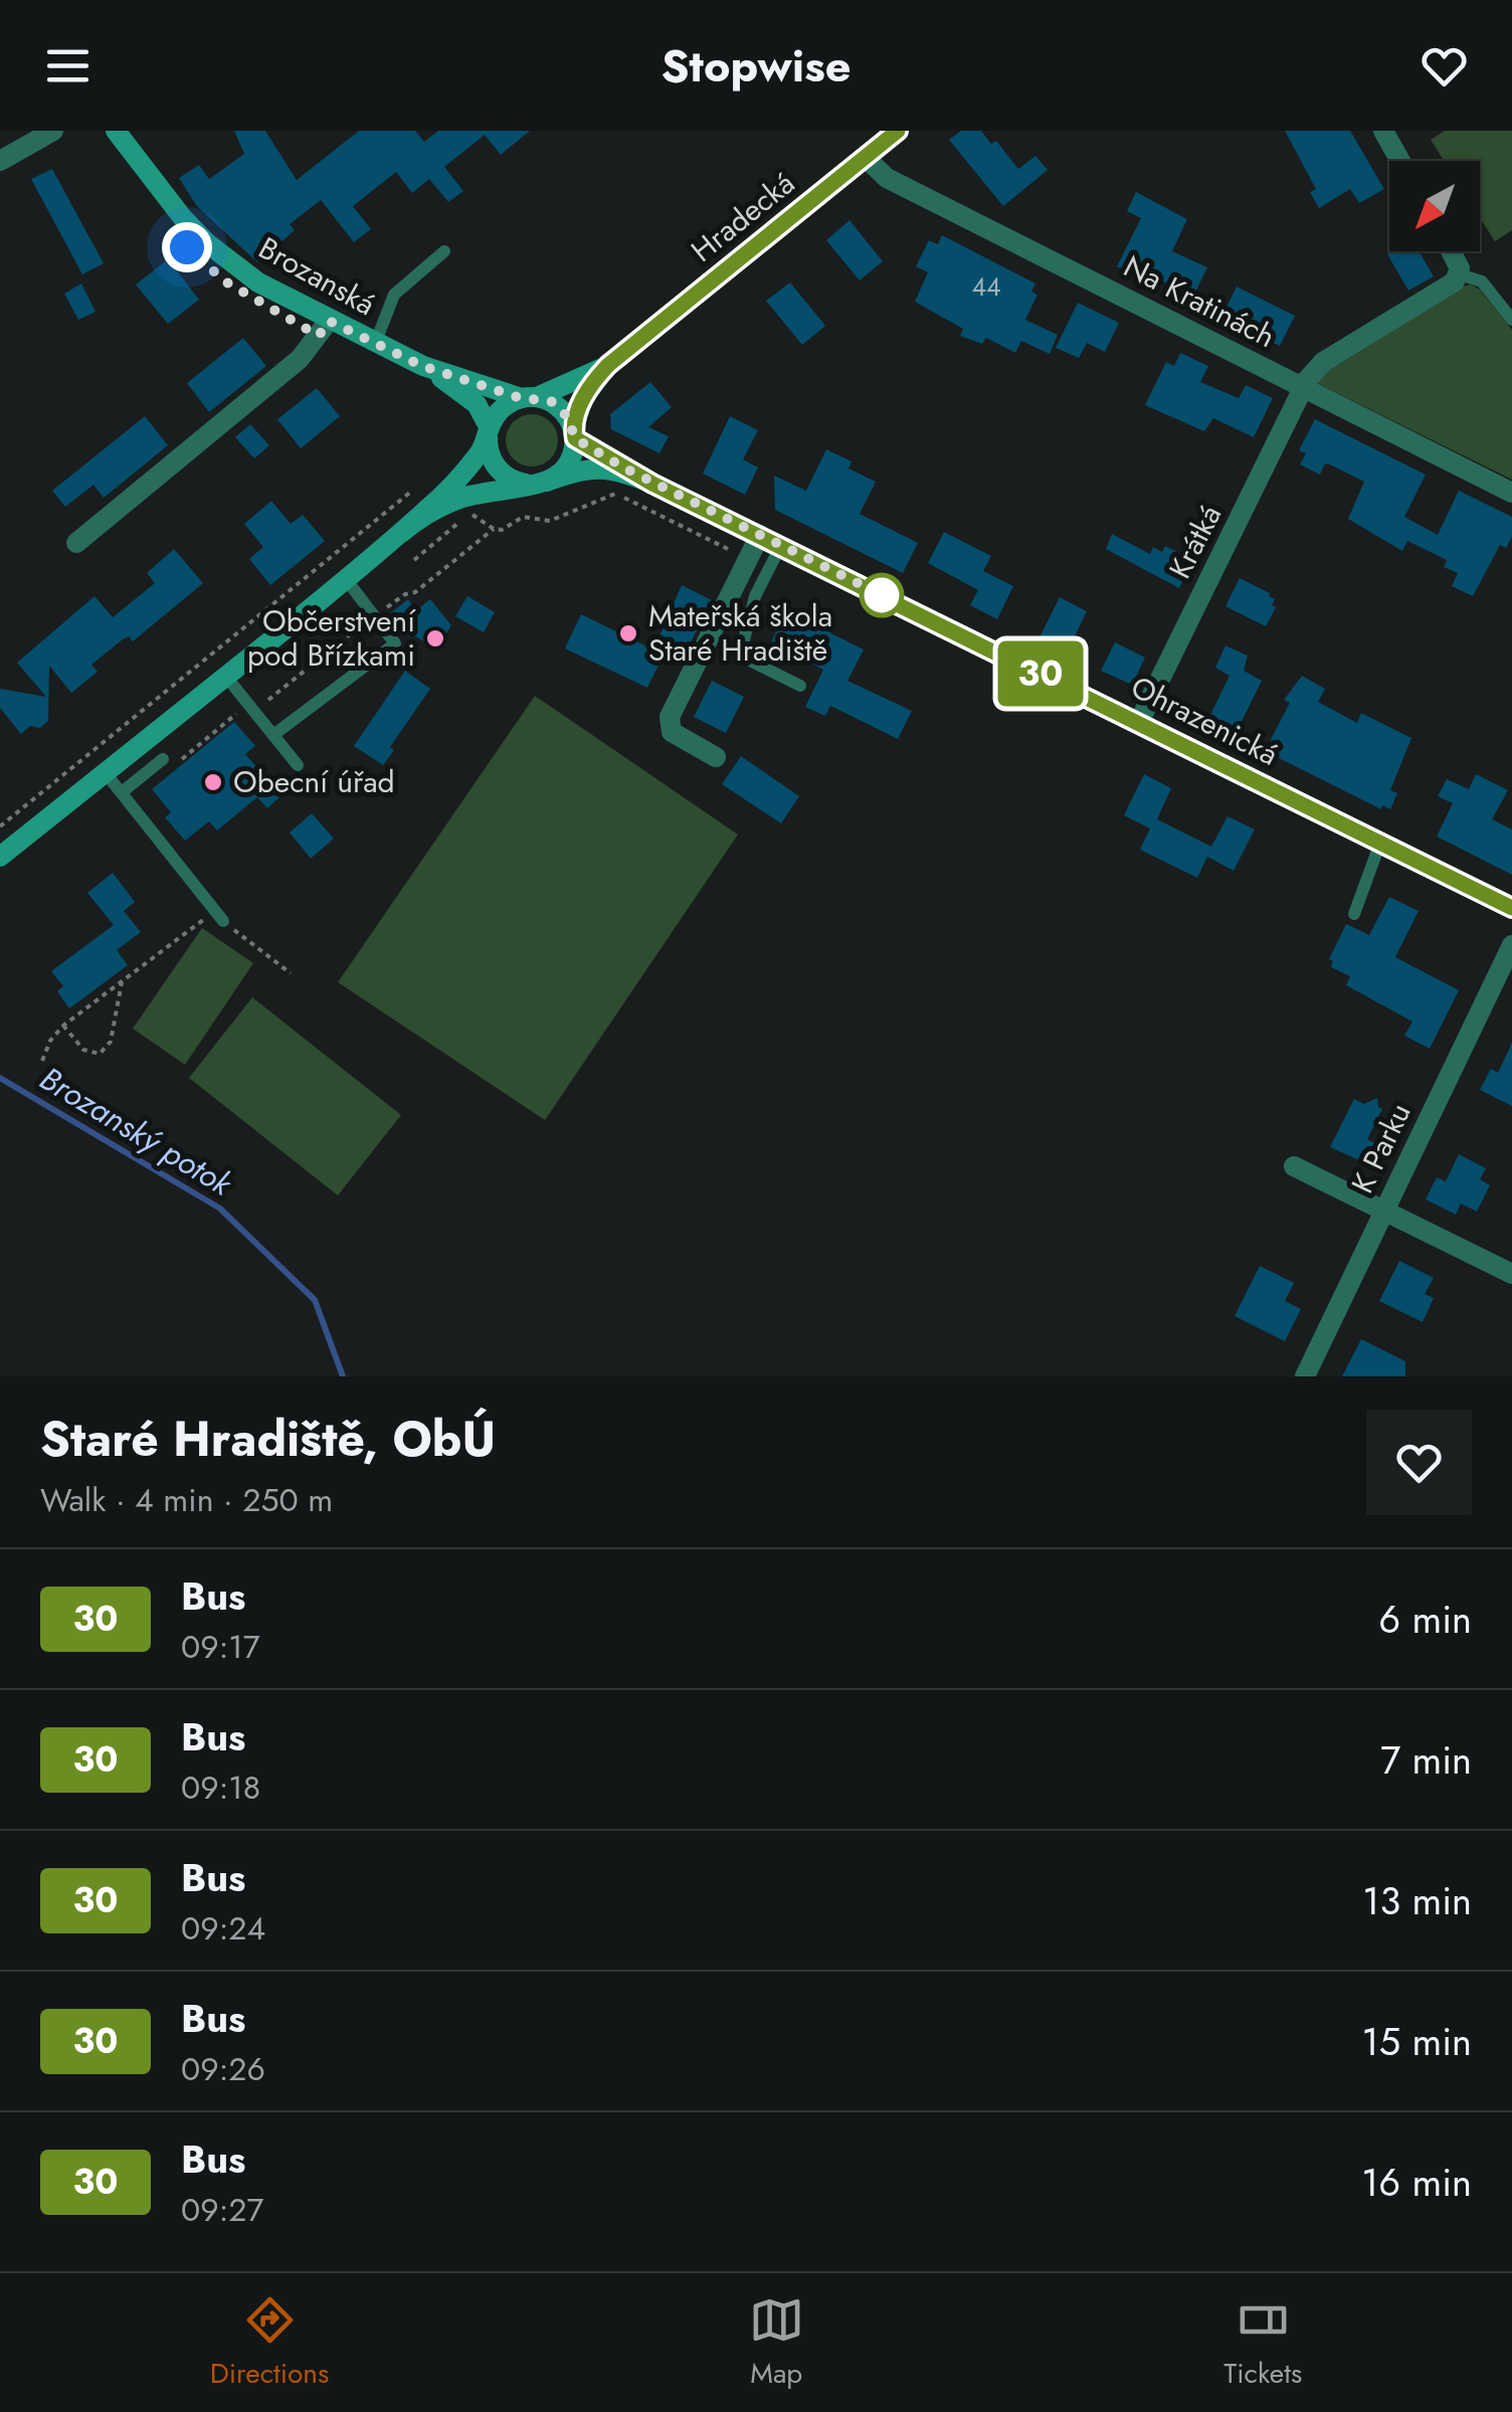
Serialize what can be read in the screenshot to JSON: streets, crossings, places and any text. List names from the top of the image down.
{
  "streets": {
    "street": [
      "Hradecká",
      "Brozanská",
      "Na Kratinách",
      "Krátká",
      "Ohrazenická",
      "K Parku"
    ]
  },
  "crossings": [
    ["Hradecká", "Brozanská"],
    ["Hradecká", "Na Kratinách"],
    ["Hradecká", "Ohrazenická"],
    ["Brozanská", "Ohrazenická"],
    ["Na Kratinách", "Krátká"],
    ["Krátká", "Ohrazenická"]
  ],
  "water": ["Brozanský potok"],
  "places": ["Mateřská škola Staré Hradiště", "Občerstvení pod Břízkami", "Obecní úřad"],
  "lines": ["bus line 30"],
  "house_numbers": ["44"],
  "north": "bottom left",
  "page": {
    "header": "Stopwise",
    "on_map": "30",
    "heading": ["Staré Hradiště, ObÚ", "Walk · 4 min · 250 m"],
    "list": [
      {
        "mark": "30",
        "name": "Bus",
        "note": "09:17",
        "value": "6 min"
      },
      {
        "mark": "30",
        "name": "Bus",
        "note": "09:18",
        "value": "7 min"
      },
      {
        "mark": "30",
        "name": "Bus",
        "note": "09:24",
        "value": "13 min"
      },
      {
        "mark": "30",
        "name": "Bus",
        "note": "09:26",
        "value": "15 min"
      },
      {
        "mark": "30",
        "name": "Bus",
        "note": "09:27",
        "value": "16 min"
      }
    ],
    "tabs": ["Directions", "Map", "Tickets"]
  }
}
